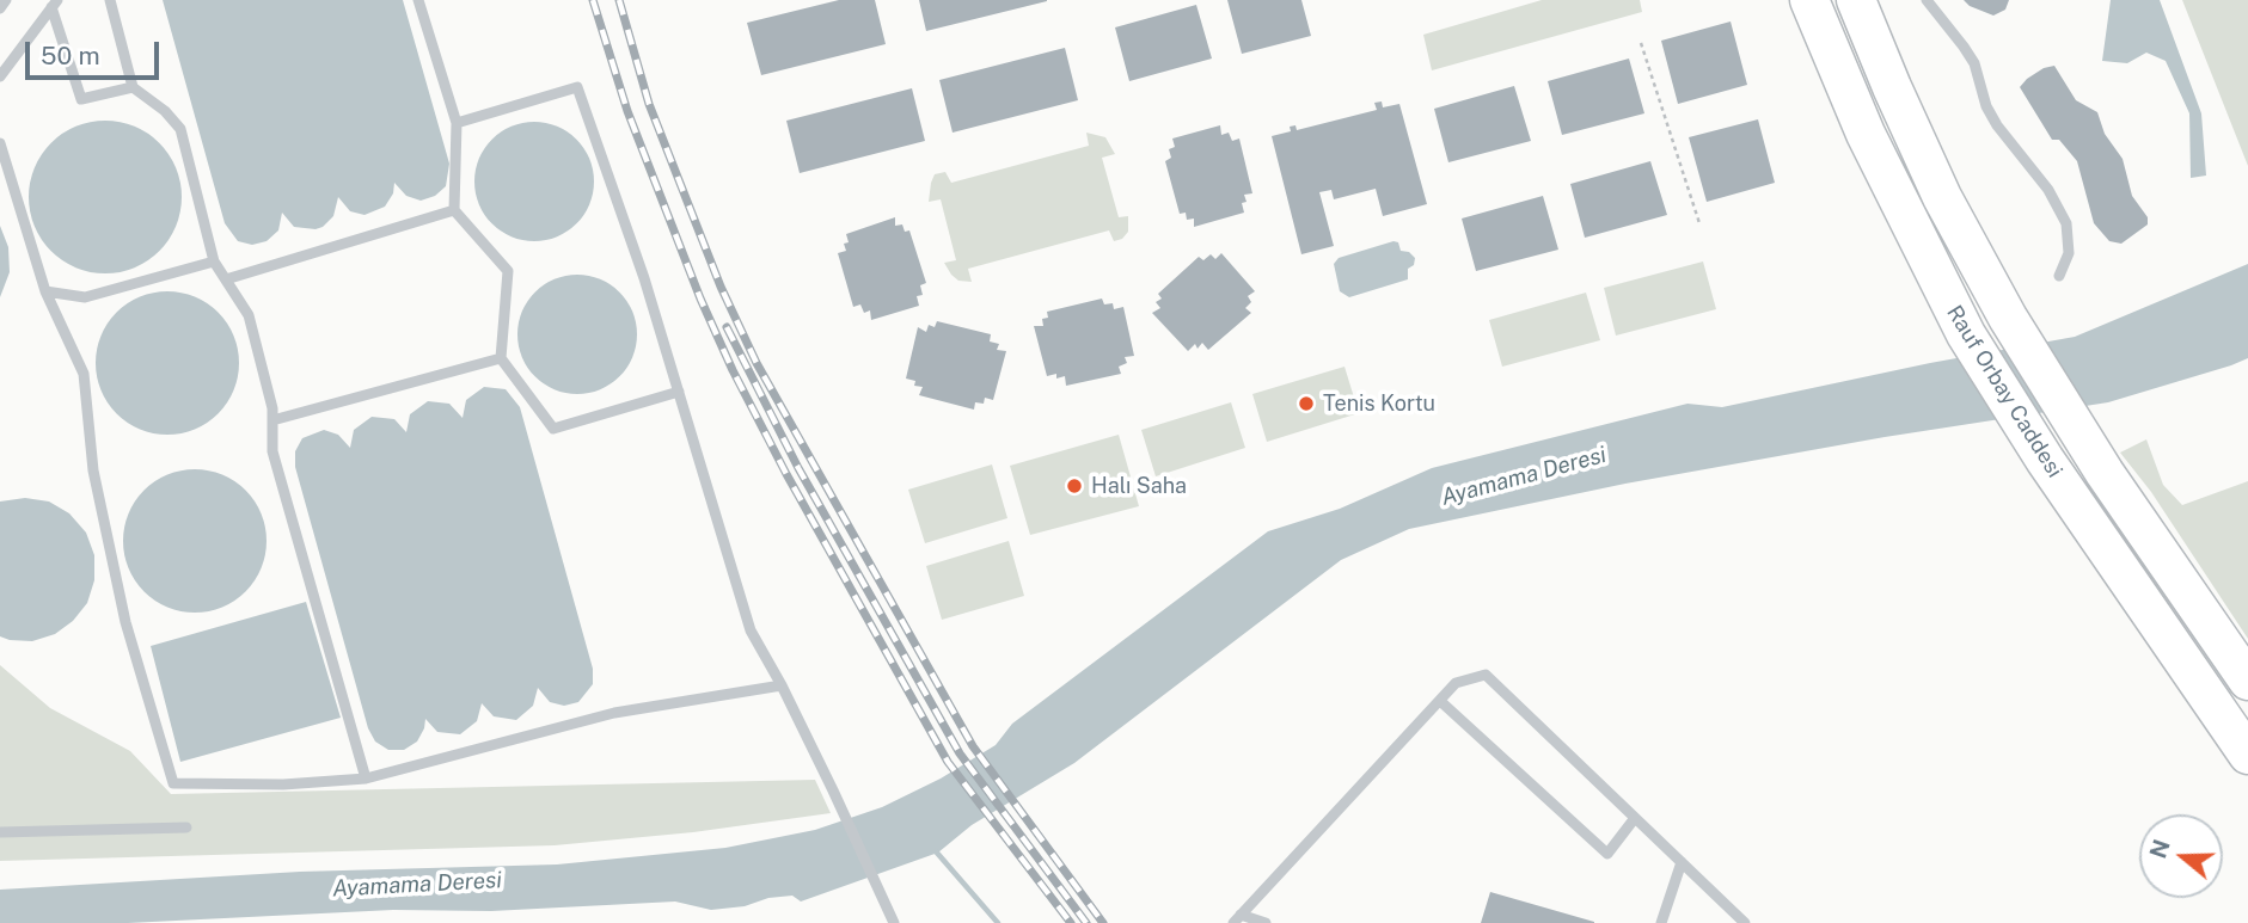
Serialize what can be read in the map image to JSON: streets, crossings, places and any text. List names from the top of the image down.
{
  "streets": {
    "highway": ["Rauf Orbay Caddesi"]
  },
  "water": ["Ayamama Deresi"],
  "places": ["Tenis Kortu", "Halı Saha"],
  "scale_bar": "50 m",
  "north": "left"
}
